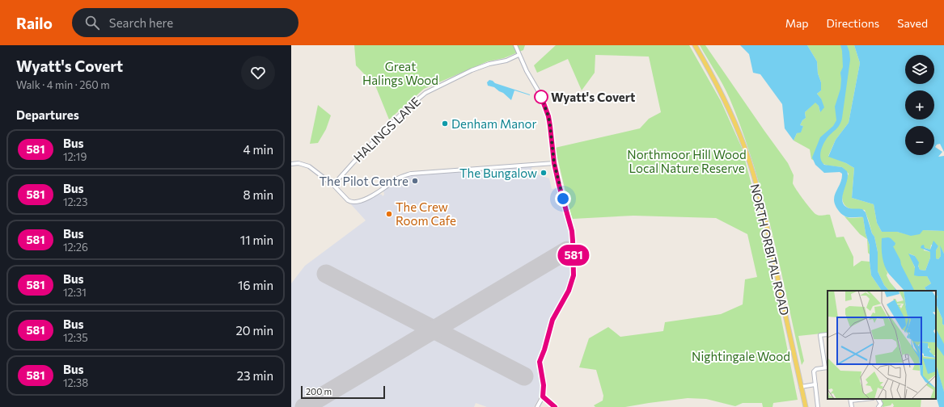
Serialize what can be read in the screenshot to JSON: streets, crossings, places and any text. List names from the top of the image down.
{
  "streets": {
    "main road": ["NORTH ORBITAL ROAD"],
    "street": ["HALINGS LANE"]
  },
  "parks": ["Great Halings Wood", "Northmoor Hill Wood Local Nature Reserve", "Nightingale Wood"],
  "places": [
    "Wyatt's Covert",
    "Denham Manor",
    "The Bungalow",
    "The Pilot Centre",
    "The Crew Room Cafe"
  ],
  "lines": ["bus line 581"],
  "scale_bar": "200 m",
  "page": {
    "header": "Railo",
    "search": "Search here",
    "nav": ["Map", "Directions", "Saved"],
    "heading": [
      ["Wyatt's Covert", "Walk · 4 min · 260 m"],
      "Departures"
    ],
    "on_map": "581",
    "map_buttons": ["+", "−"],
    "list": [
      {
        "mark": "581",
        "name": "Bus",
        "note": "12:19",
        "value": "4 min"
      },
      {
        "mark": "581",
        "name": "Bus",
        "note": "12:23",
        "value": "8 min"
      },
      {
        "mark": "581",
        "name": "Bus",
        "note": "12:26",
        "value": "11 min"
      },
      {
        "mark": "581",
        "name": "Bus",
        "note": "12:31",
        "value": "16 min"
      },
      {
        "mark": "581",
        "name": "Bus",
        "note": "12:35",
        "value": "20 min"
      },
      {
        "mark": "581",
        "name": "Bus",
        "note": "12:38",
        "value": "23 min"
      }
    ],
    "scale": "200 m"
  }
}
